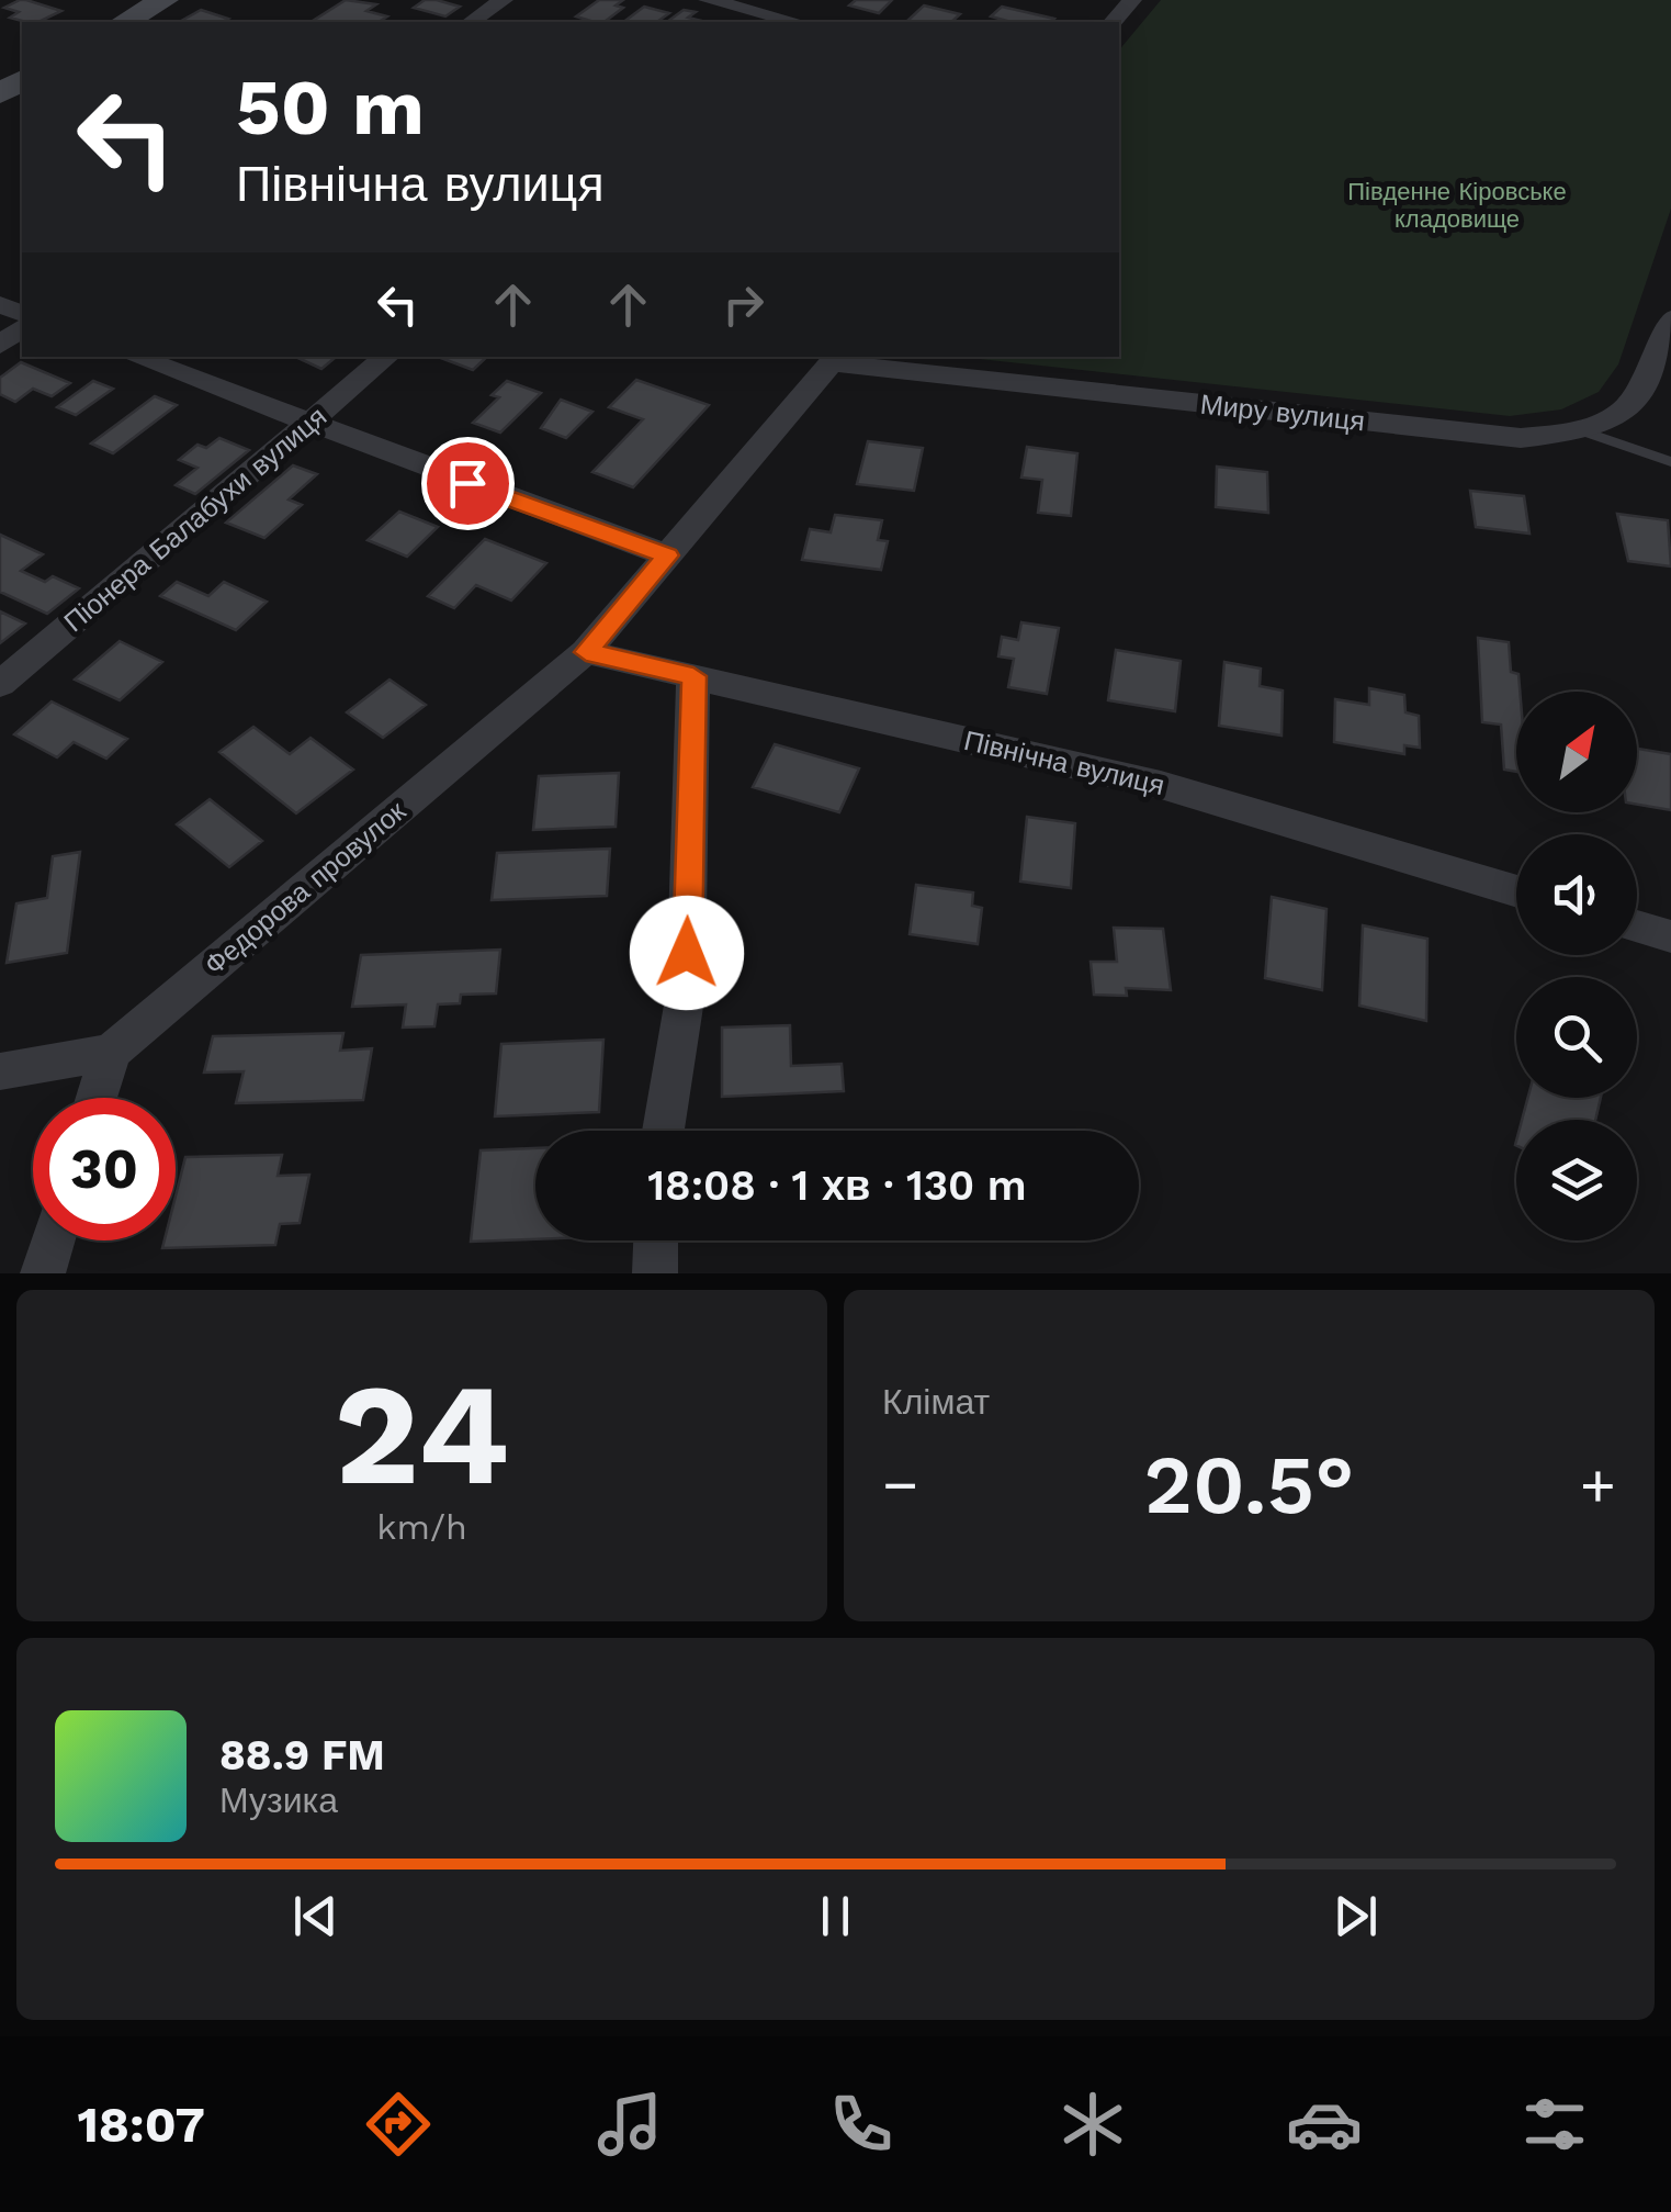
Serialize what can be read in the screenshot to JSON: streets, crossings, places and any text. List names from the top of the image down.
{
  "streets": {
    "street": [
      "Миру вулиця",
      "Піонера Балабухи вулиця",
      "Північна вулиця",
      "Федорова провулок"
    ]
  },
  "crossings": [
    ["Миру вулиця", "Федорова провулок"],
    ["Північна вулиця", "Федорова провулок"]
  ],
  "parks": ["Південне Кіровське кладовище"],
  "north": "top right",
  "page": {
    "turn": ["50 m", "Північна вулиця"],
    "limit": "30",
    "trip": "18:08 · 1 хв · 130 m",
    "tile": [
      ["24", "km/h"],
      "Клімат"
    ],
    "heat": ["−", "20.5°", "+"],
    "song": ["88.9 FM", "Музика"],
    "tabs": "18:07"
  }
}
